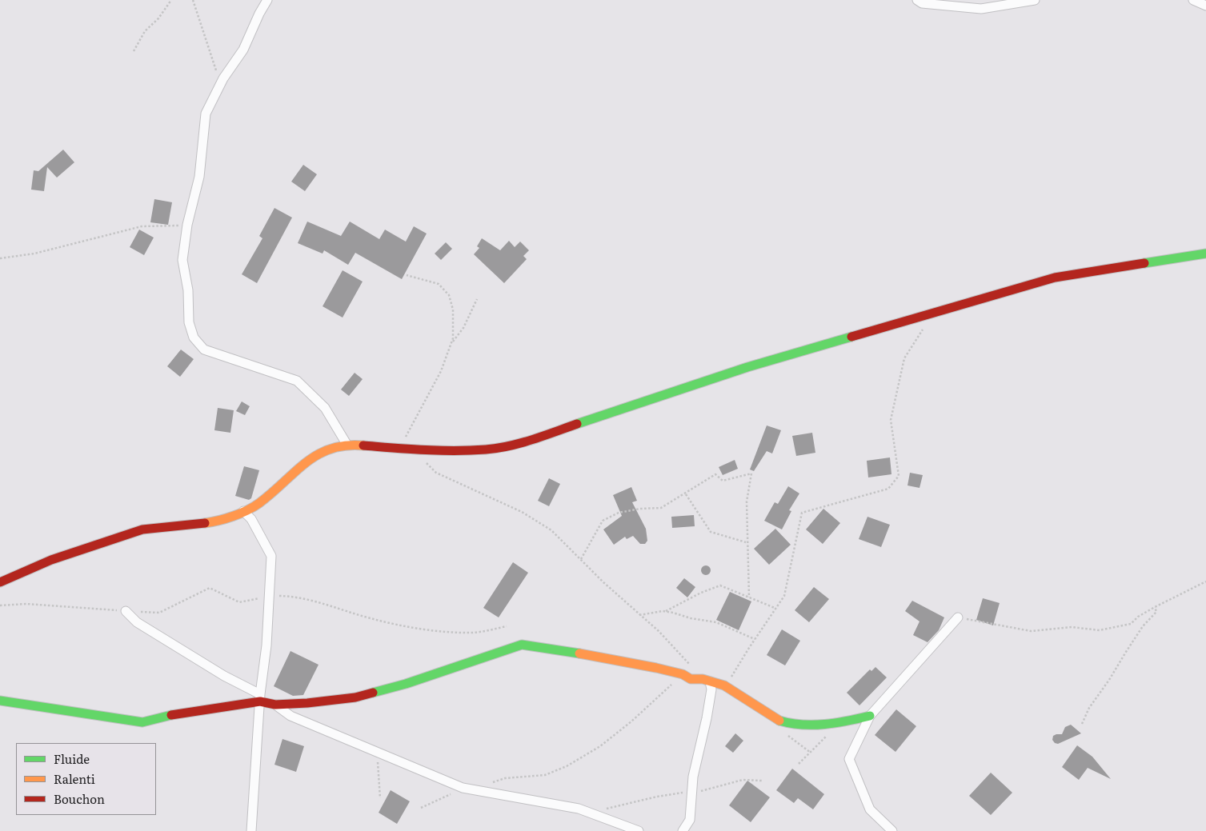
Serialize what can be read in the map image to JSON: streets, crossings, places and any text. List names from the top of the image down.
{
  "legend": ["Fluide", "Ralenti", "Bouchon"]
}
